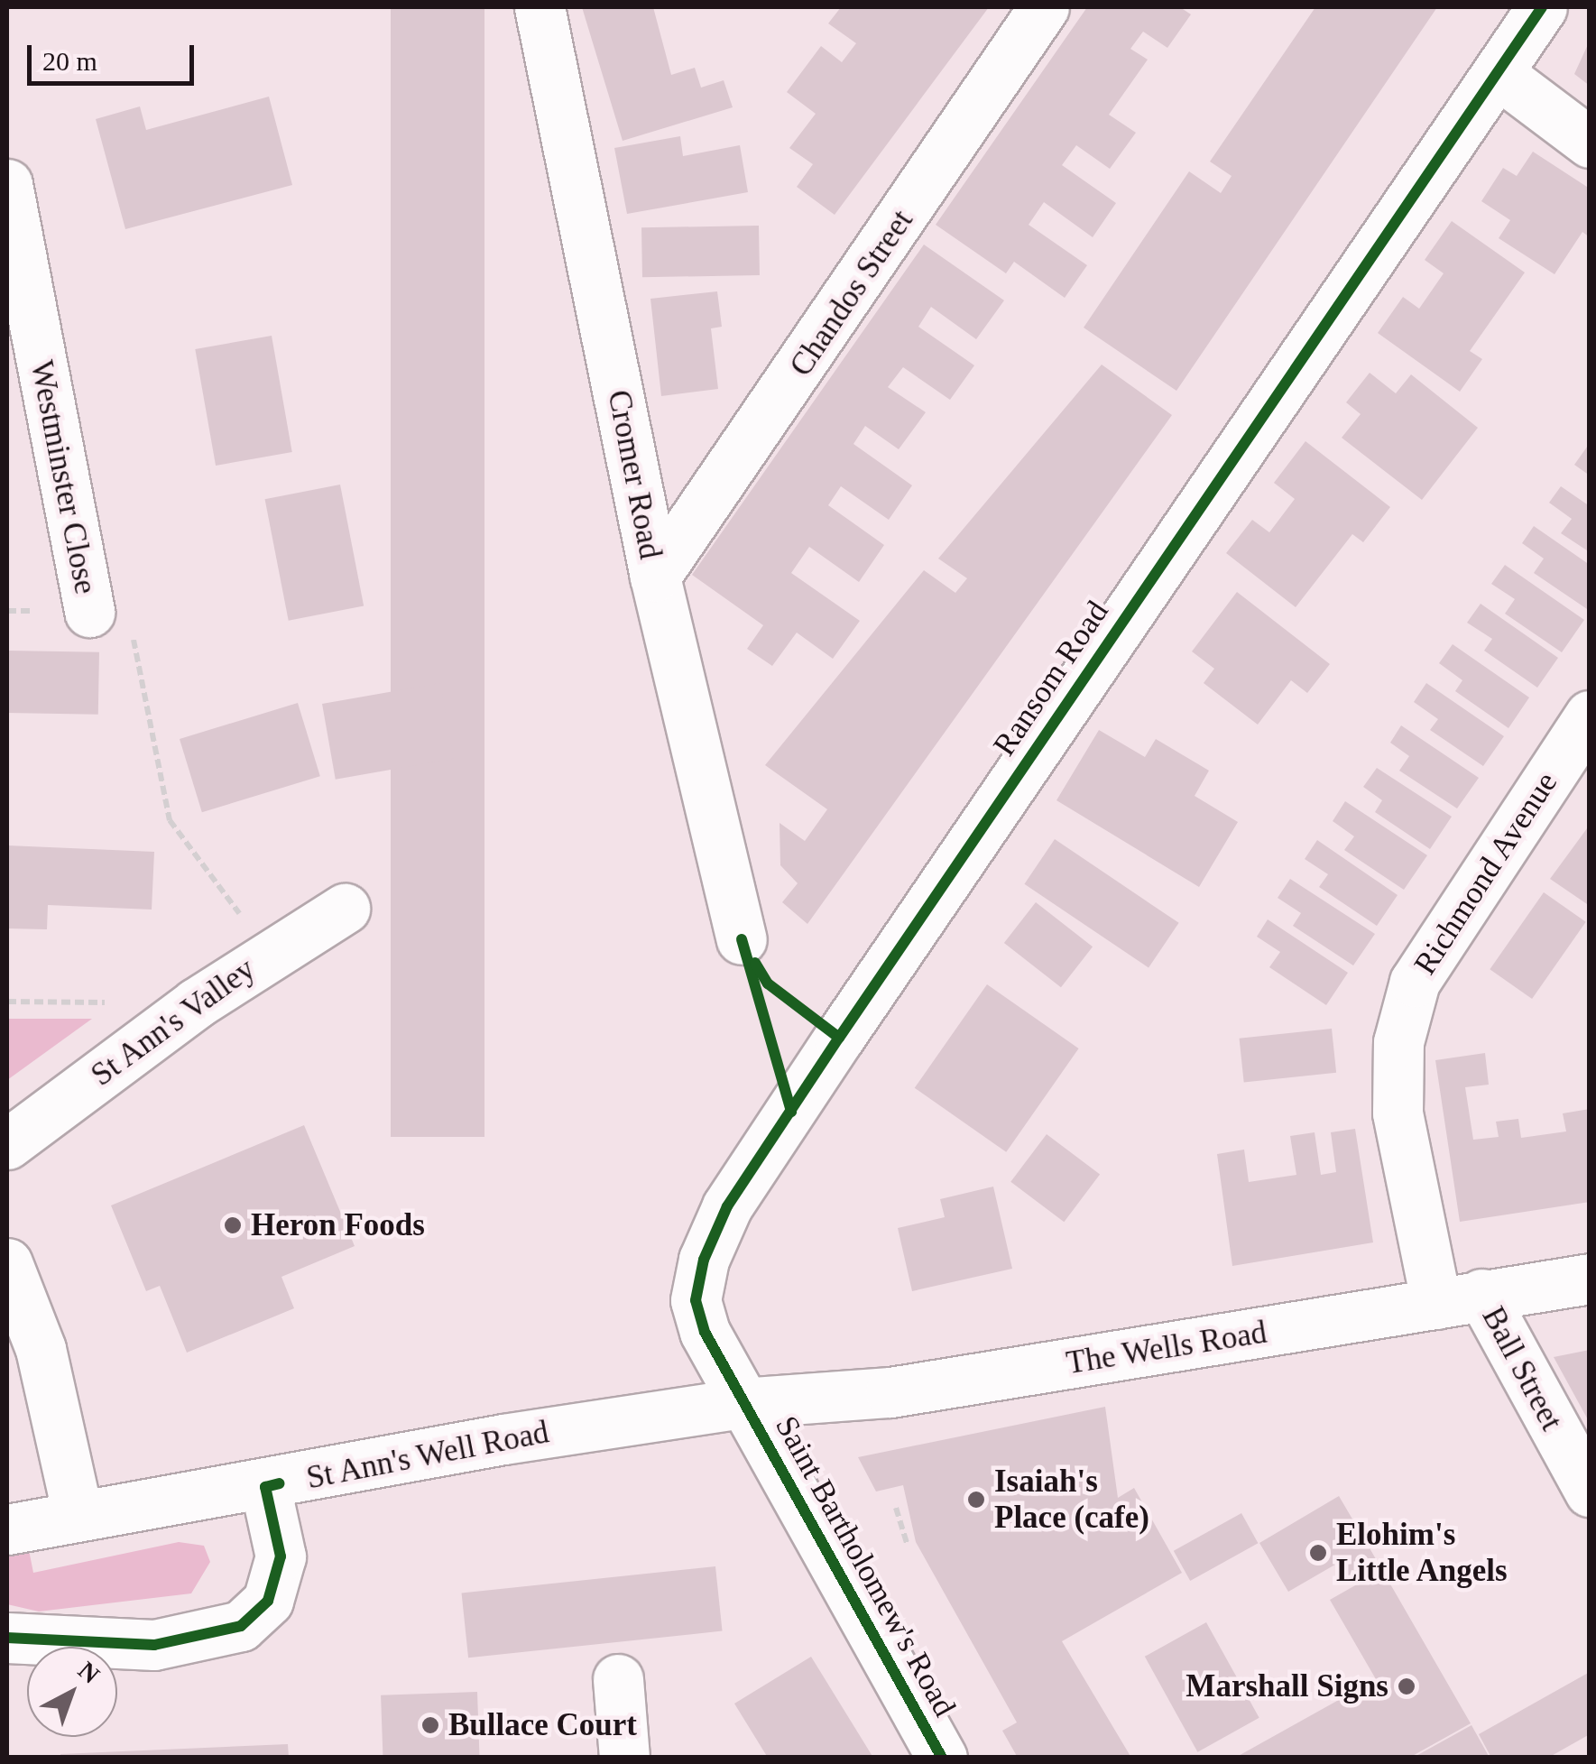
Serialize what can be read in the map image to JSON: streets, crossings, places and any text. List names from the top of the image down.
{
  "streets": {
    "street": [
      "Chandos Street",
      "Cromer Road",
      "Westminster Close",
      "Ransom Road",
      "Richmond Avenue",
      "St Ann's Valley",
      "The Wells Road",
      "Ball Street",
      "St Ann's Well Road",
      "Saint Bartholomew's Road"
    ]
  },
  "crossings": [
    ["Chandos Street", "Cromer Road"],
    ["Ransom Road", "The Wells Road"],
    ["Ransom Road", "St Ann's Well Road"],
    ["Ransom Road", "Saint Bartholomew's Road"],
    ["Richmond Avenue", "The Wells Road"],
    ["Richmond Avenue", "Ball Street"],
    ["The Wells Road", "Ball Street"],
    ["The Wells Road", "St Ann's Well Road"],
    ["The Wells Road", "Saint Bartholomew's Road"],
    ["St Ann's Well Road", "Saint Bartholomew's Road"]
  ],
  "places": [
    "Heron Foods",
    "Isaiah's Place (cafe)",
    "Elohim's Little Angels",
    "Marshall Signs",
    "Bullace Court"
  ],
  "scale_bar": "20 m",
  "north": "top right"
}
